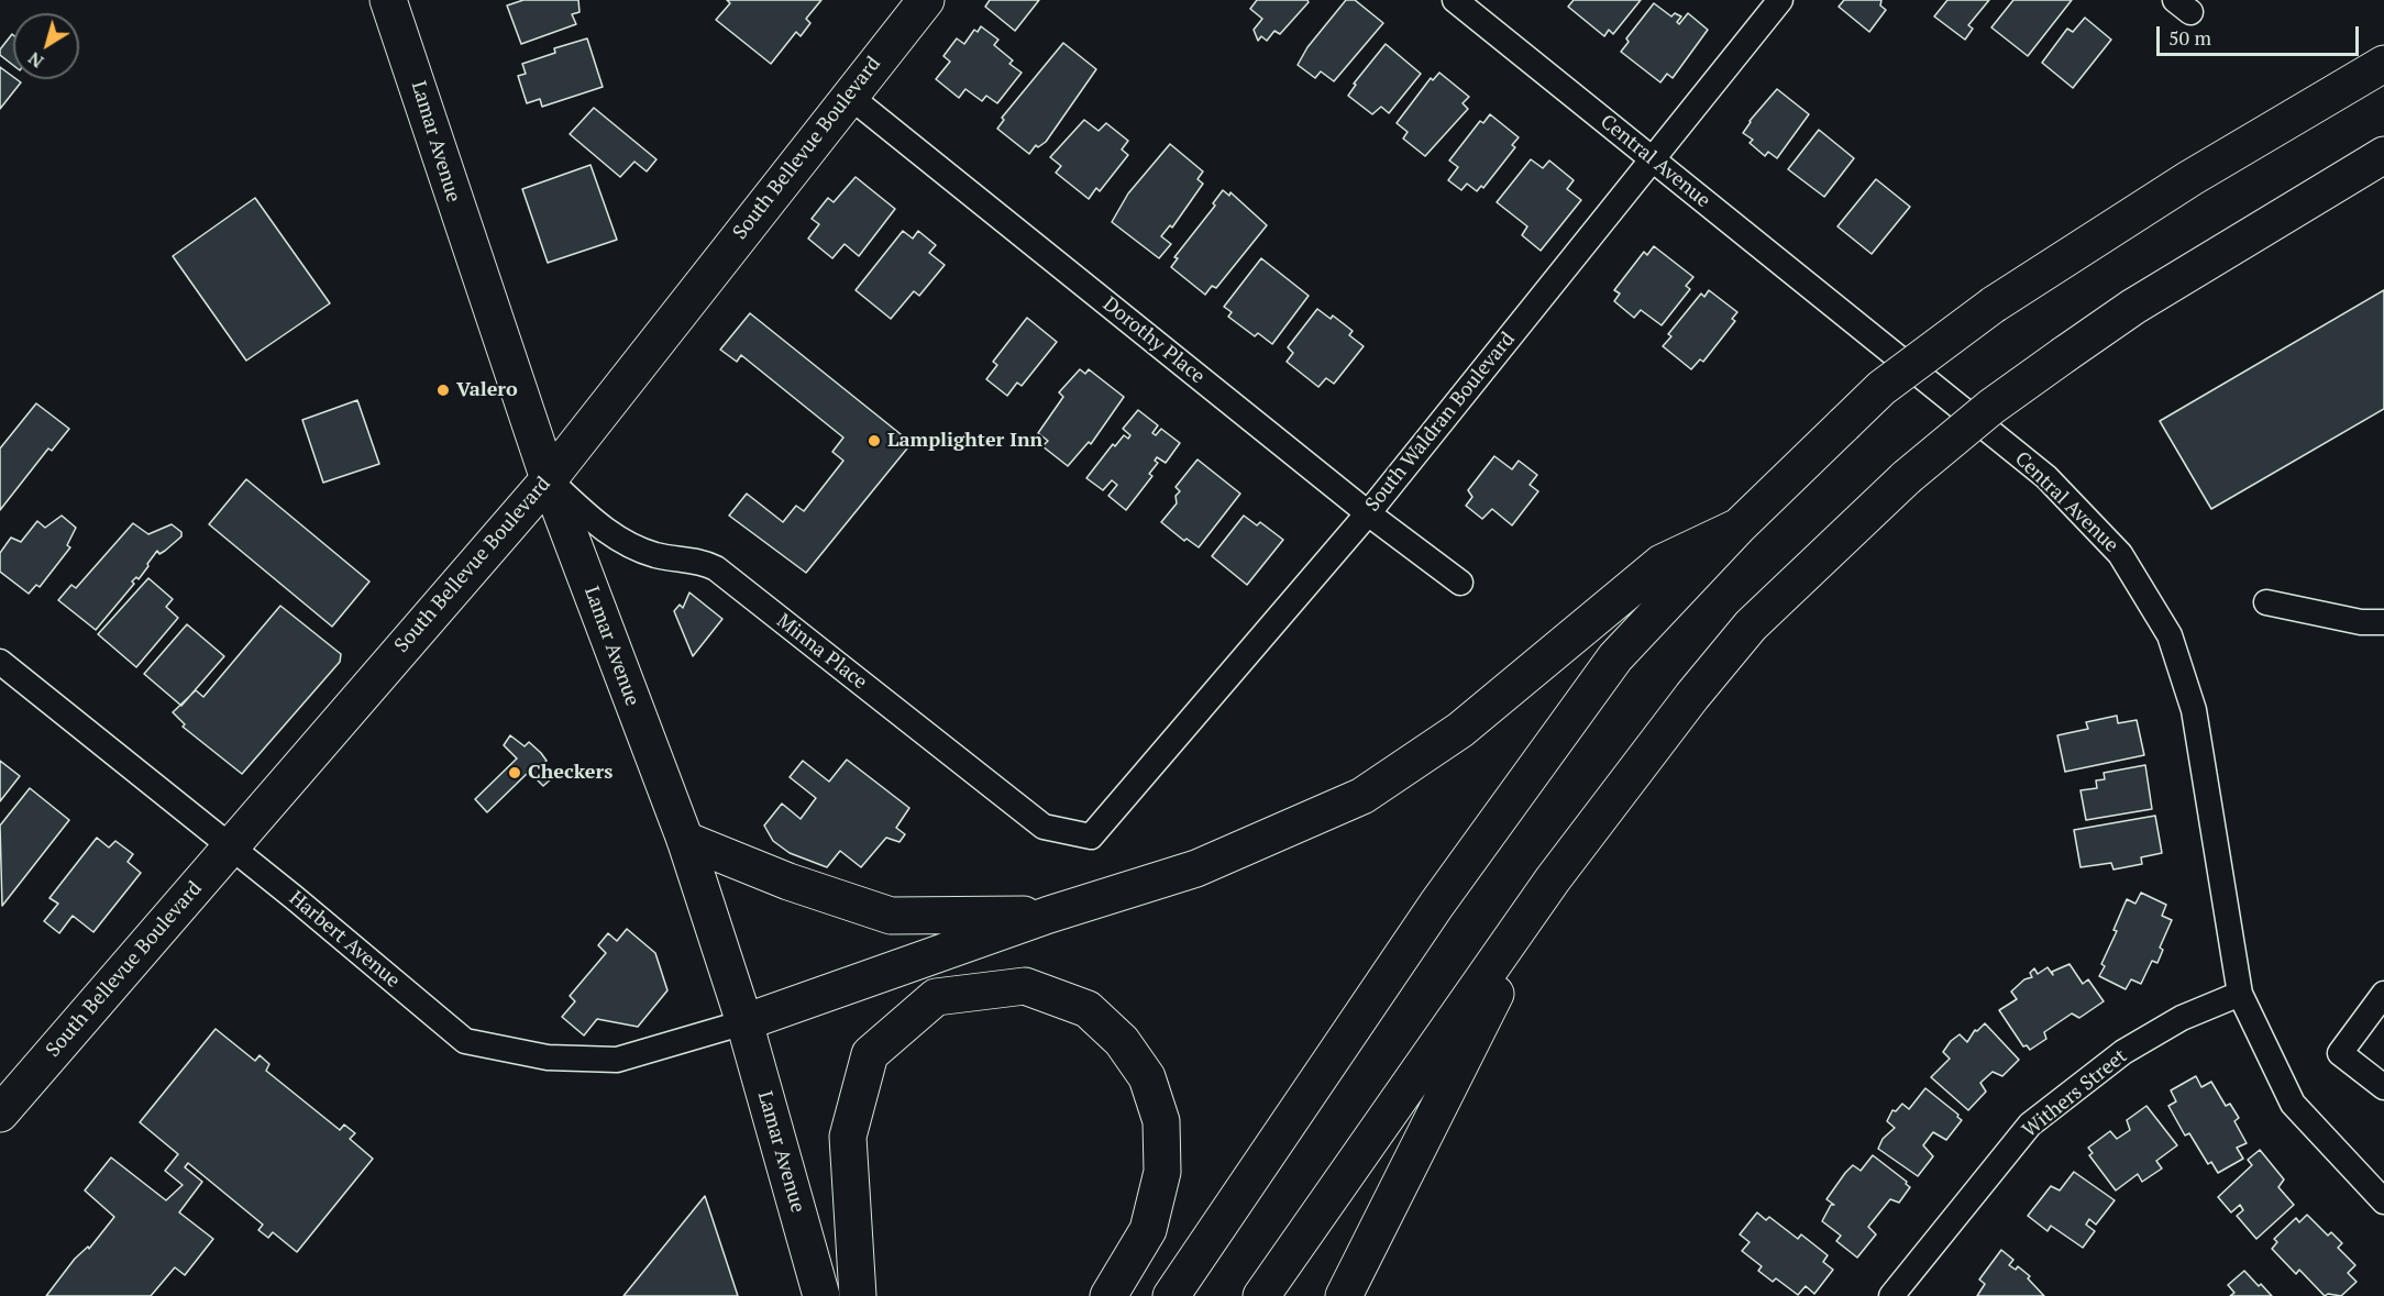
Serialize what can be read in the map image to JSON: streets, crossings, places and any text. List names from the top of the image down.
{
  "streets": {
    "main road": ["Lamar Avenue", "South Bellevue Boulevard"],
    "street": [
      "Central Avenue",
      "Dorothy Place",
      "South Waldran Boulevard",
      "Minna Place",
      "Harbert Avenue",
      "Withers Street"
    ]
  },
  "crossings": [
    ["Lamar Avenue", "South Bellevue Boulevard"],
    ["Lamar Avenue", "Minna Place"],
    ["Lamar Avenue", "Harbert Avenue"],
    ["South Bellevue Boulevard", "Dorothy Place"],
    ["South Bellevue Boulevard", "Minna Place"],
    ["South Bellevue Boulevard", "Harbert Avenue"],
    ["Central Avenue", "South Waldran Boulevard"],
    ["Central Avenue", "Withers Street"],
    ["Dorothy Place", "South Waldran Boulevard"],
    ["South Waldran Boulevard", "Minna Place"]
  ],
  "places": ["Valero", "Lamplighter Inn", "Checkers"],
  "scale_bar": "50 m",
  "north": "bottom left"
}
